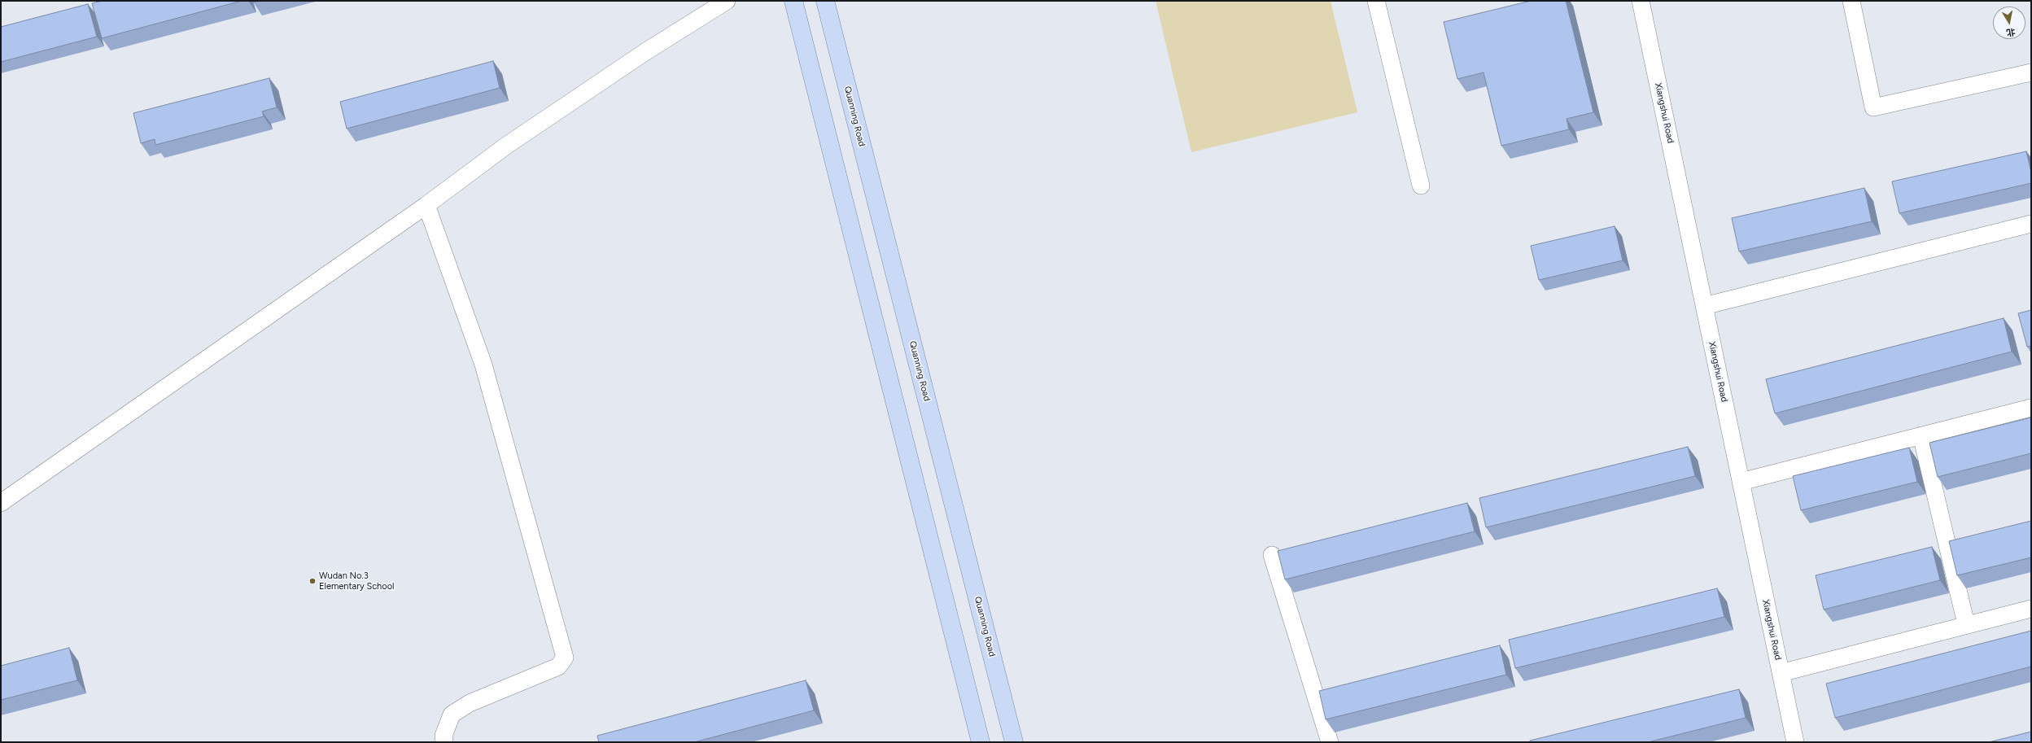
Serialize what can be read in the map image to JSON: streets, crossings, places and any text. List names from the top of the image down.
{
  "streets": {
    "main road": ["Quanning Road"],
    "street": ["Xiangshui Road"]
  },
  "places": ["Wudan No.3 Elementary School"],
  "north": "bottom"
}
